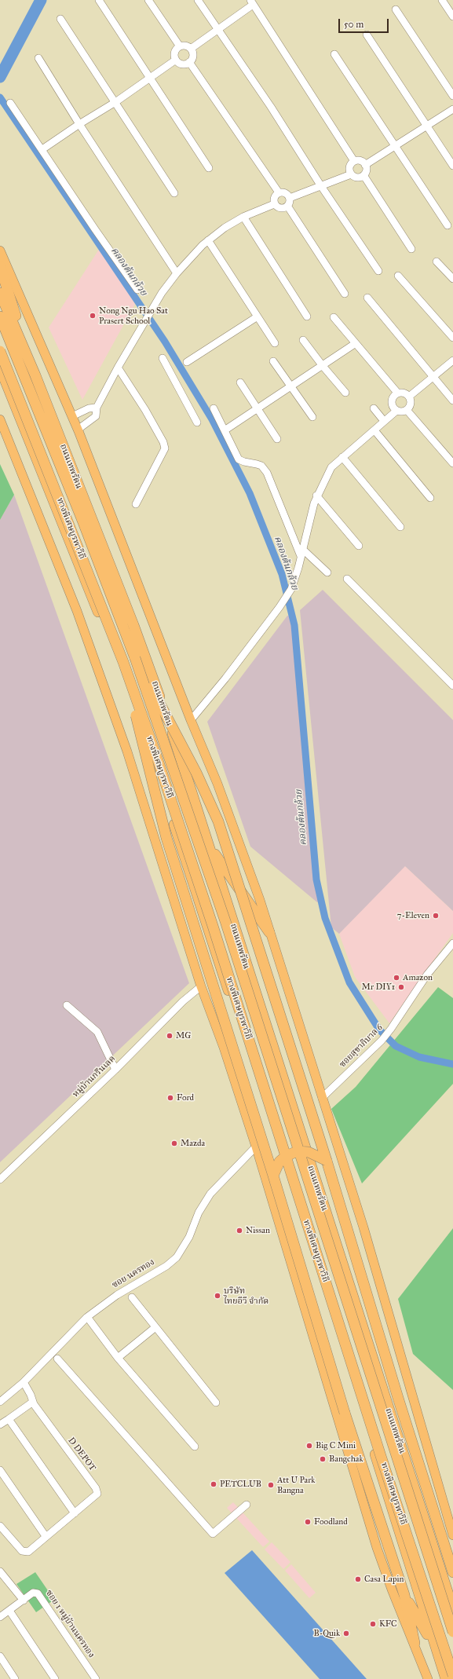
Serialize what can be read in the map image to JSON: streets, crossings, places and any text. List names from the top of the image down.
{
  "streets": {
    "highway": ["ถนนเทพรัตน", "ทางพิเศษบูรพาวิถี"],
    "street": [
      "ซอยสุขาภิบาล 6",
      "หมู่บ้านกรีนเลค",
      "ซอย นครทอง",
      "D DEPOT",
      "ซอย 1 หมู่บ้านนครทอง"
    ]
  },
  "crossings": [
    ["ซอย นครทอง", "D DEPOT"]
  ],
  "water": ["คลองต้นกล้วย"],
  "places": [
    "Nong Ngu Hao Sat Prasert School",
    "7-Eleven",
    "Amazon",
    "Mr DIY1",
    "MG",
    "Ford",
    "Mazda",
    "Nissan",
    "บริษัท ไทยอีวี จำกัด",
    "Big C Mini",
    "Bangchak",
    "PETCLUB",
    "Att U Park Bangna",
    "Foodland",
    "Casa Lapin",
    "KFC",
    "B-Quik"
  ],
  "scale_bar": "50 m"
}
